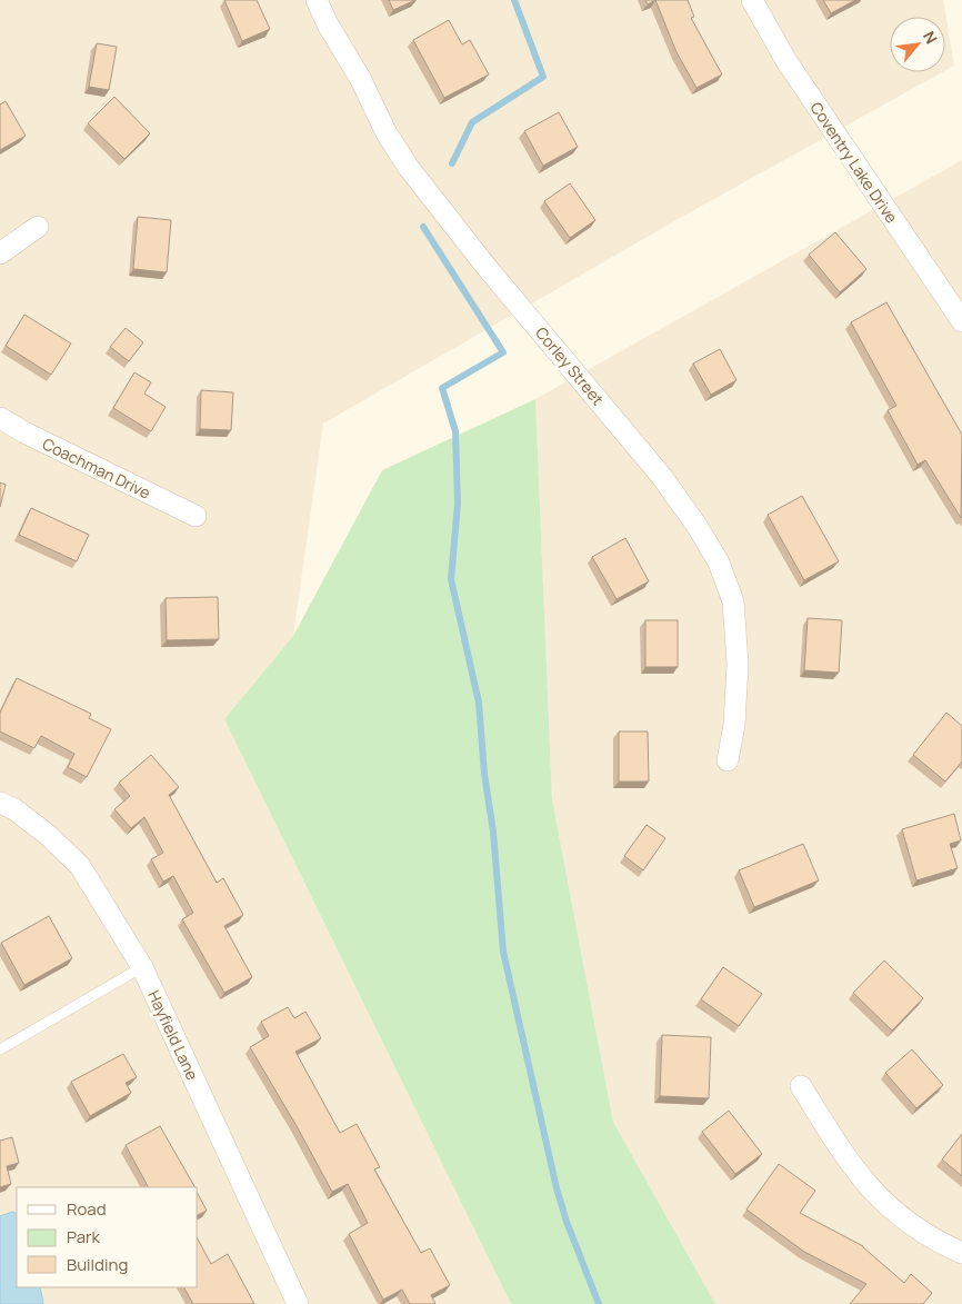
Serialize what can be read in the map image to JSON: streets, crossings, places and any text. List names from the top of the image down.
{
  "streets": {
    "street": [
      "Coventry Lake Drive",
      "Corley Street",
      "Coachman Drive",
      "Hayfield Lane"
    ]
  },
  "legend": ["Road", "Park", "Building"],
  "north": "top right"
}
